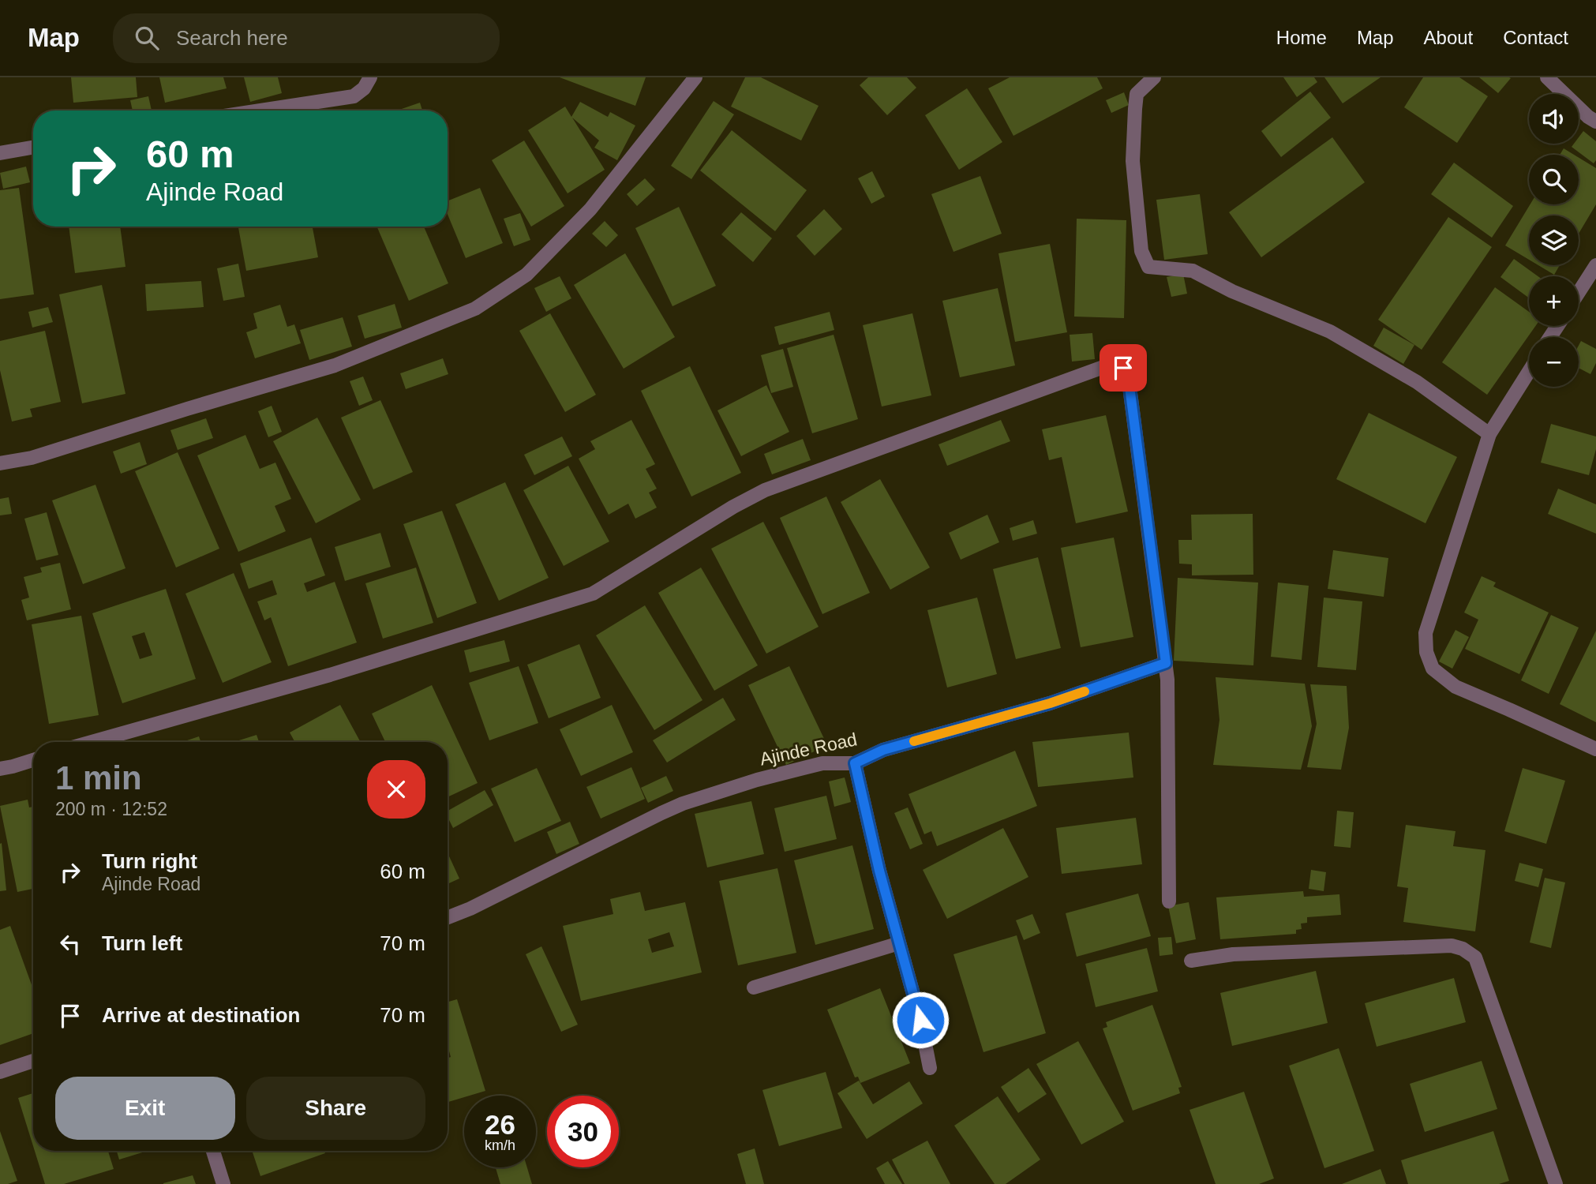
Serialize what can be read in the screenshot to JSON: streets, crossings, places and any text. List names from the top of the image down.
{
  "streets": {
    "street": ["Ajinde Road"]
  },
  "page": {
    "header": "Map",
    "search": "Search here",
    "nav": [
      "Home",
      "Map",
      "About",
      "Contact"
    ],
    "map_buttons": ["+", "−"],
    "turn": ["60 m", "Ajinde Road"],
    "heading": ["1 min", "200 m · 12:52"],
    "list": [
      {
        "name": "Turn right",
        "note": "Ajinde Road",
        "value": "60 m"
      },
      {
        "name": "Turn left",
        "value": "70 m"
      },
      {
        "name": "Arrive at destination",
        "value": "70 m"
      }
    ],
    "buttons": ["Exit", "Share"],
    "speed": "26 km/h",
    "limit": "30"
  }
}
